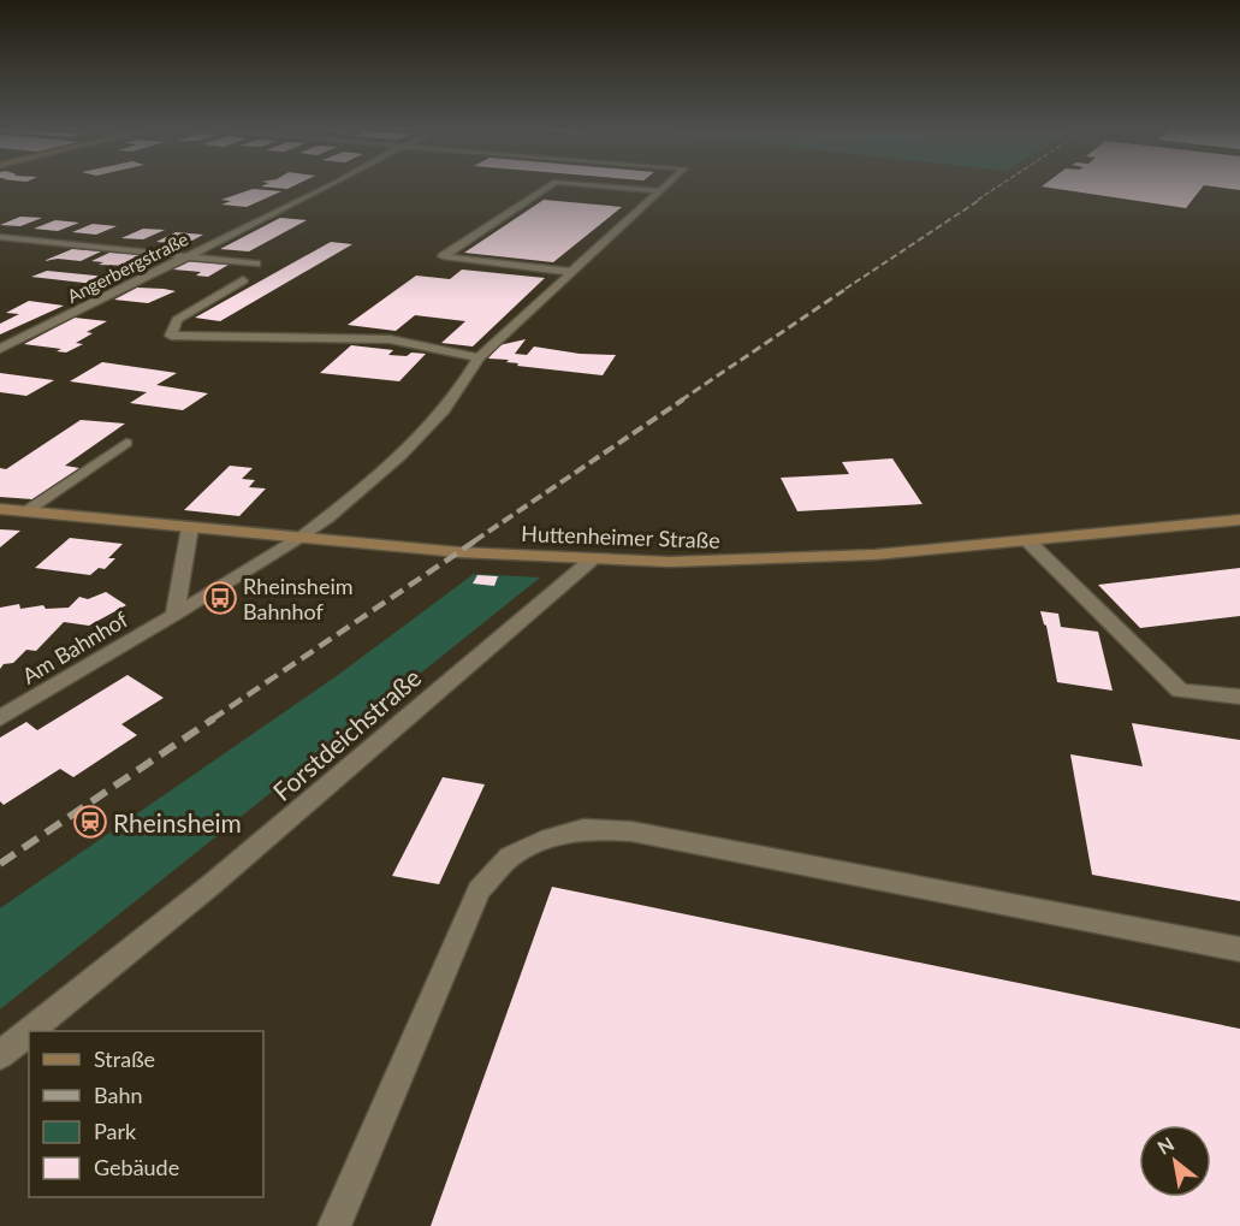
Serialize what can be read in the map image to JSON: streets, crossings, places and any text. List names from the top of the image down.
{
  "streets": {
    "street": [
      "Angerbergstraße",
      "Huttenheimer Straße",
      "Am Bahnhof",
      "Forstdeichstraße"
    ]
  },
  "crossings": [
    ["Huttenheimer Straße", "Am Bahnhof"],
    ["Huttenheimer Straße", "Forstdeichstraße"]
  ],
  "places": {
    "bus stop": ["Rheinsheim Bahnhof"],
    "station": ["Rheinsheim"]
  },
  "legend": [
    "Straße",
    "Bahn",
    "Park",
    "Gebäude"
  ],
  "north": "top left"
}
